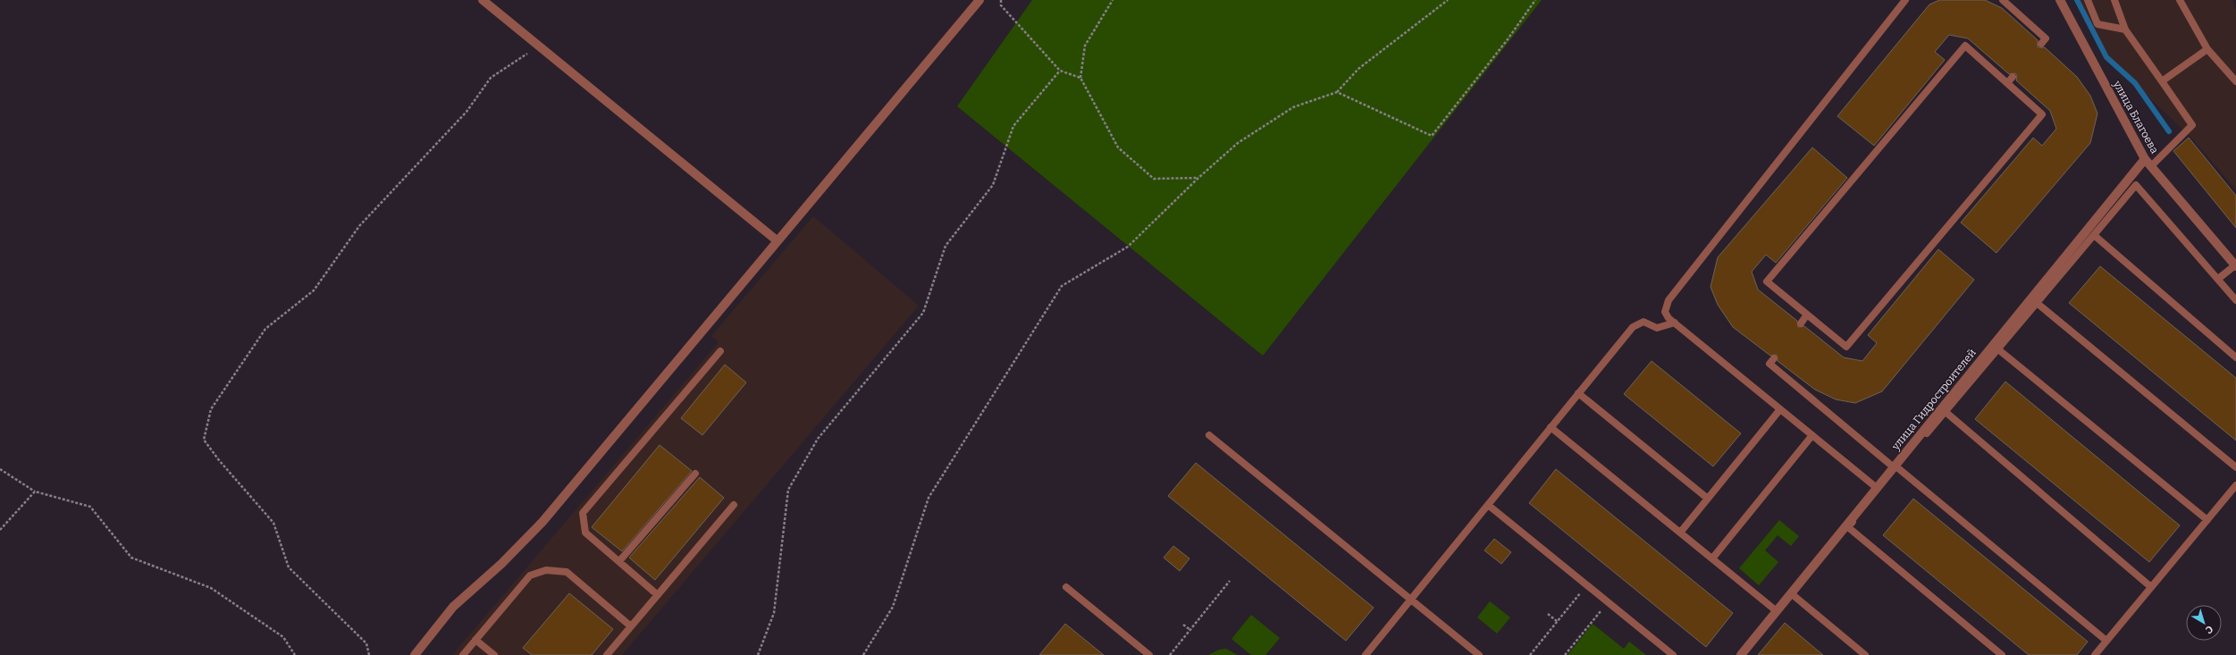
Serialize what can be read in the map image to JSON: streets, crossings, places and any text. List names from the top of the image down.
{
  "streets": {
    "street": ["улица Благоева", "улица Гидростроителей"]
  },
  "crossings": [
    ["улица Благоева", "улица Гидростроителей"]
  ],
  "north": "bottom right"
}
